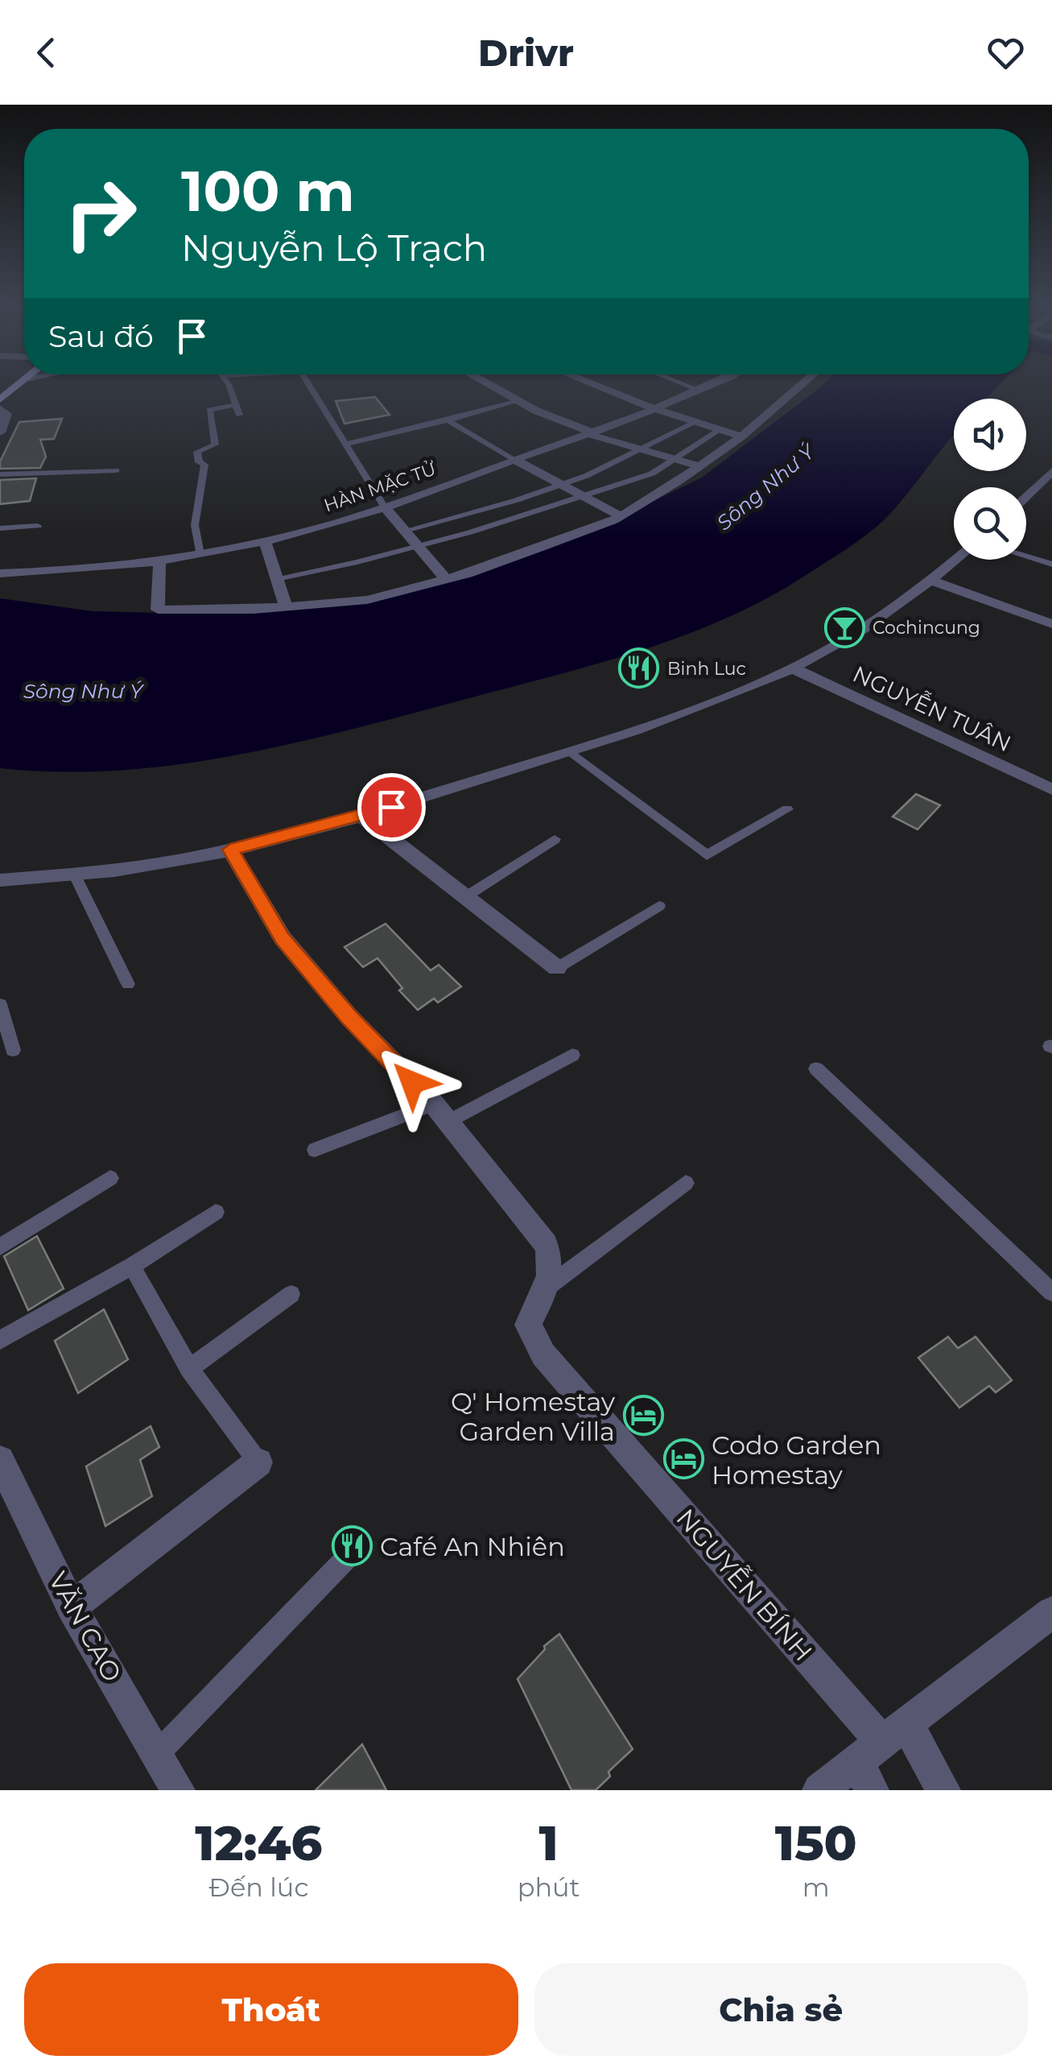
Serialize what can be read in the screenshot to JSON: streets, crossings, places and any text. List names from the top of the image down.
{
  "streets": {
    "street": [
      "HÀN MẶC TỬ",
      "NGUYỄN TUÂN",
      "NGUYỄN BÍNH",
      "VĂN CAO"
    ]
  },
  "water": ["Sông Như Ý"],
  "places": {
    "bar": ["Cochincung"],
    "restaurant": ["Binh Luc", "Café An Nhiên"],
    "hotel": ["Q' Homestay Garden Villa", "Codo Garden Homestay"]
  },
  "page": {
    "header": "Drivr",
    "turn": ["100 m", "Nguyễn Lộ Trạch"],
    "then": "Sau đó",
    "eta": [
      "12:46",
      "Đến lúc",
      "1",
      "phút",
      "150",
      "m"
    ],
    "buttons": ["Thoát", "Chia sẻ"]
  }
}
